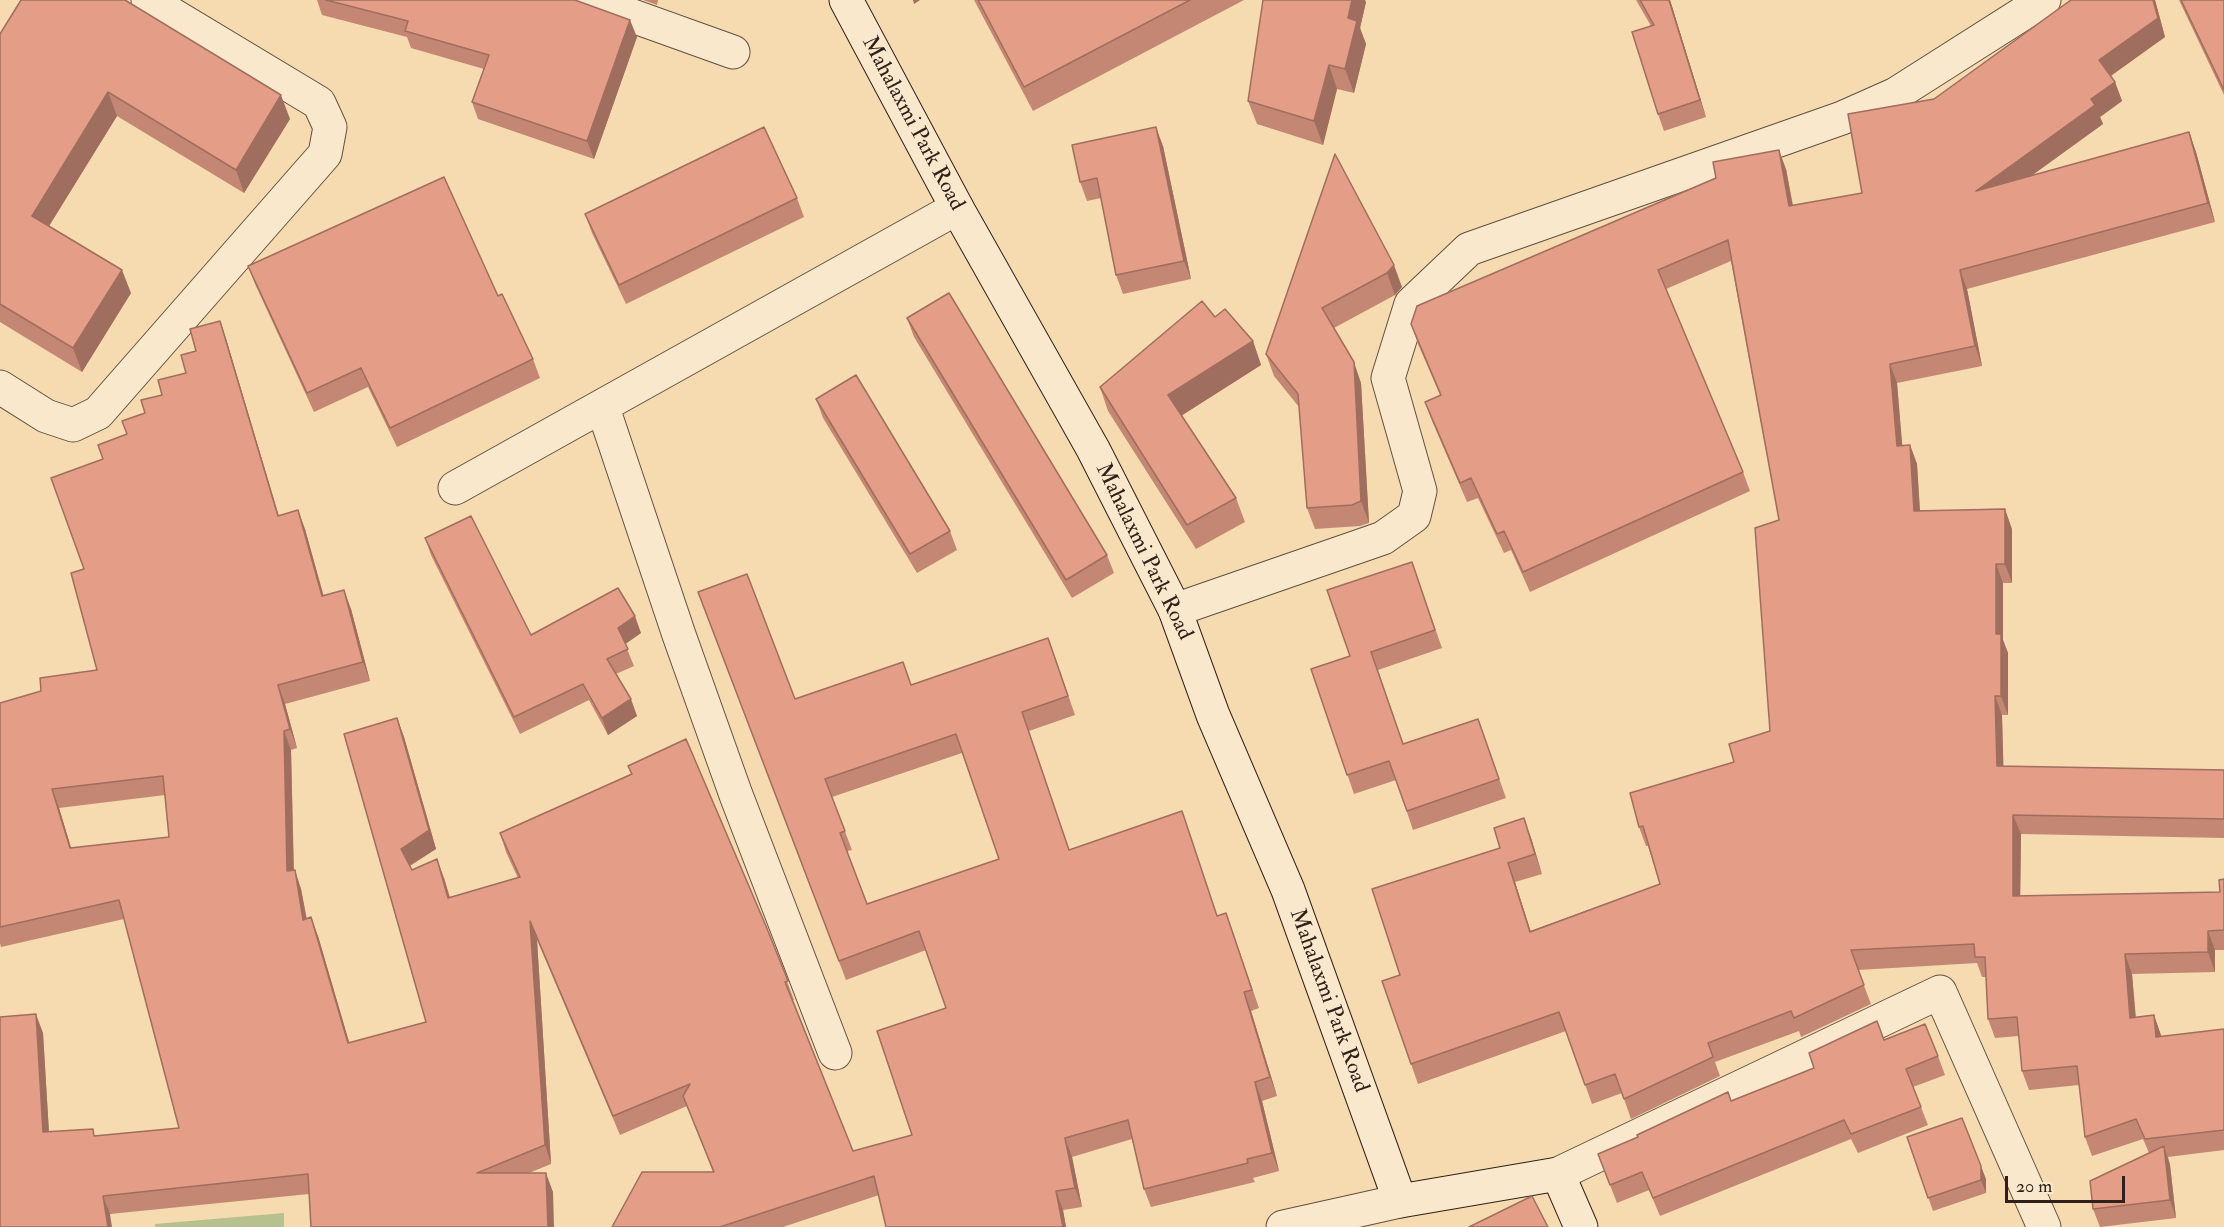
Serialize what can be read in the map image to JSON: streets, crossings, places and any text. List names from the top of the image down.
{
  "streets": {
    "street": ["Mahalaxmi Park Road"]
  },
  "scale_bar": "20 m"
}
